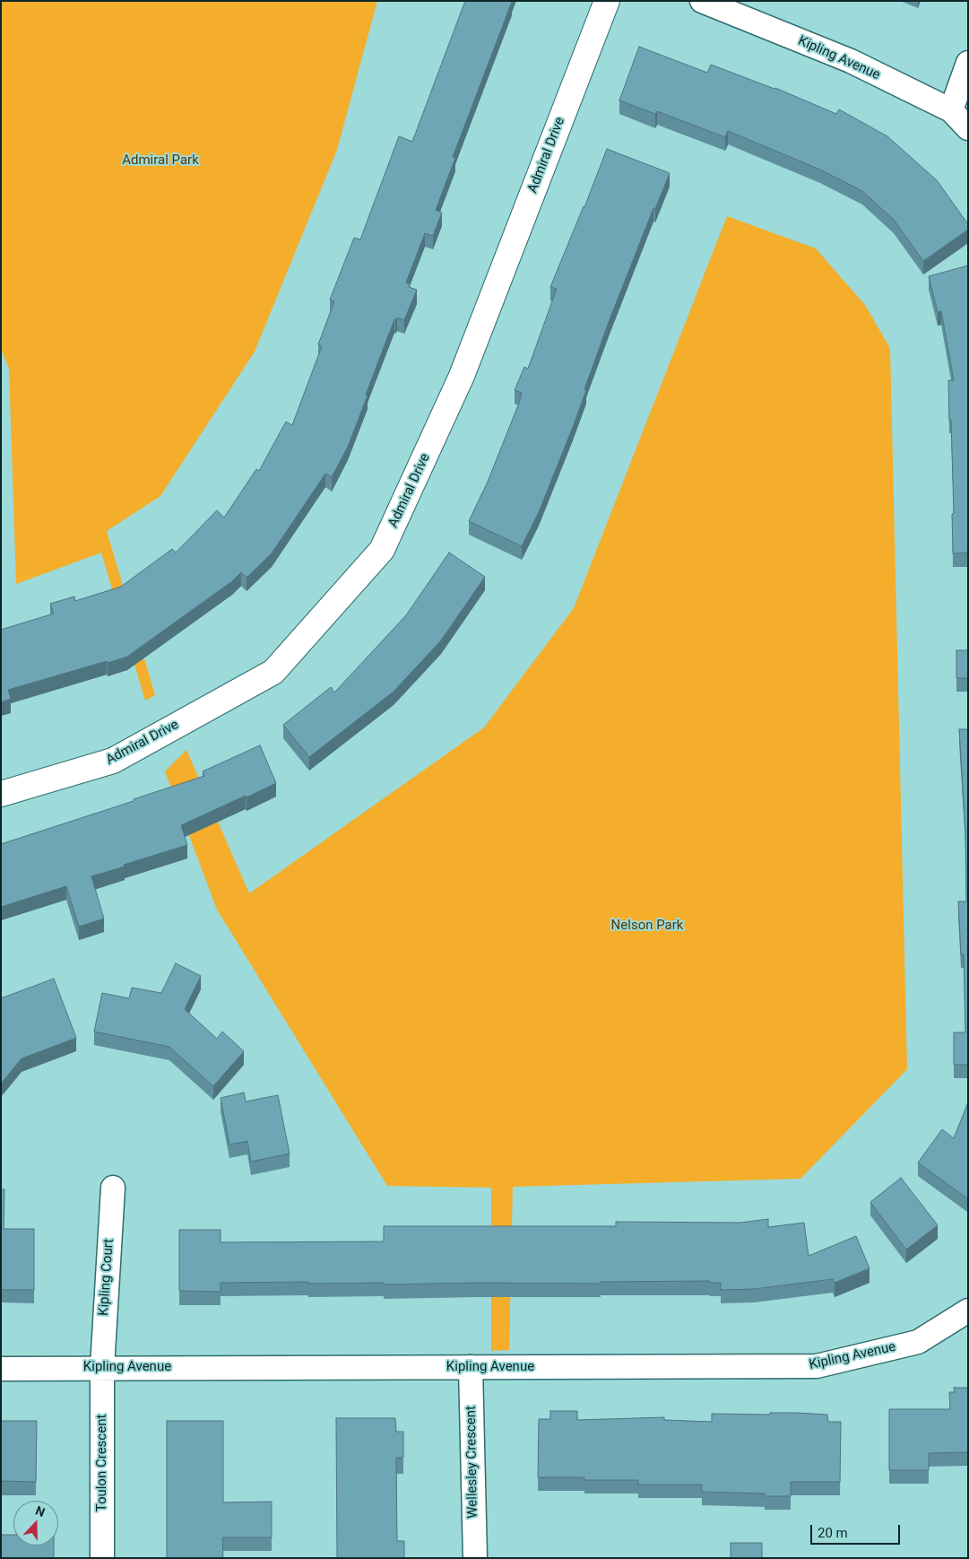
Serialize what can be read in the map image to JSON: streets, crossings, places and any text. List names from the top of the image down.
{
  "streets": {
    "street": [
      "Kipling Avenue",
      "Admiral Drive",
      "Kipling Court",
      "Wellesley Crescent",
      "Toulon Crescent"
    ]
  },
  "crossings": [
    ["Kipling Avenue", "Kipling Court"],
    ["Kipling Avenue", "Wellesley Crescent"],
    ["Kipling Avenue", "Toulon Crescent"],
    ["Kipling Court", "Toulon Crescent"]
  ],
  "parks": ["Admiral Park", "Nelson Park"],
  "scale_bar": "20 m",
  "north": "top"
}
